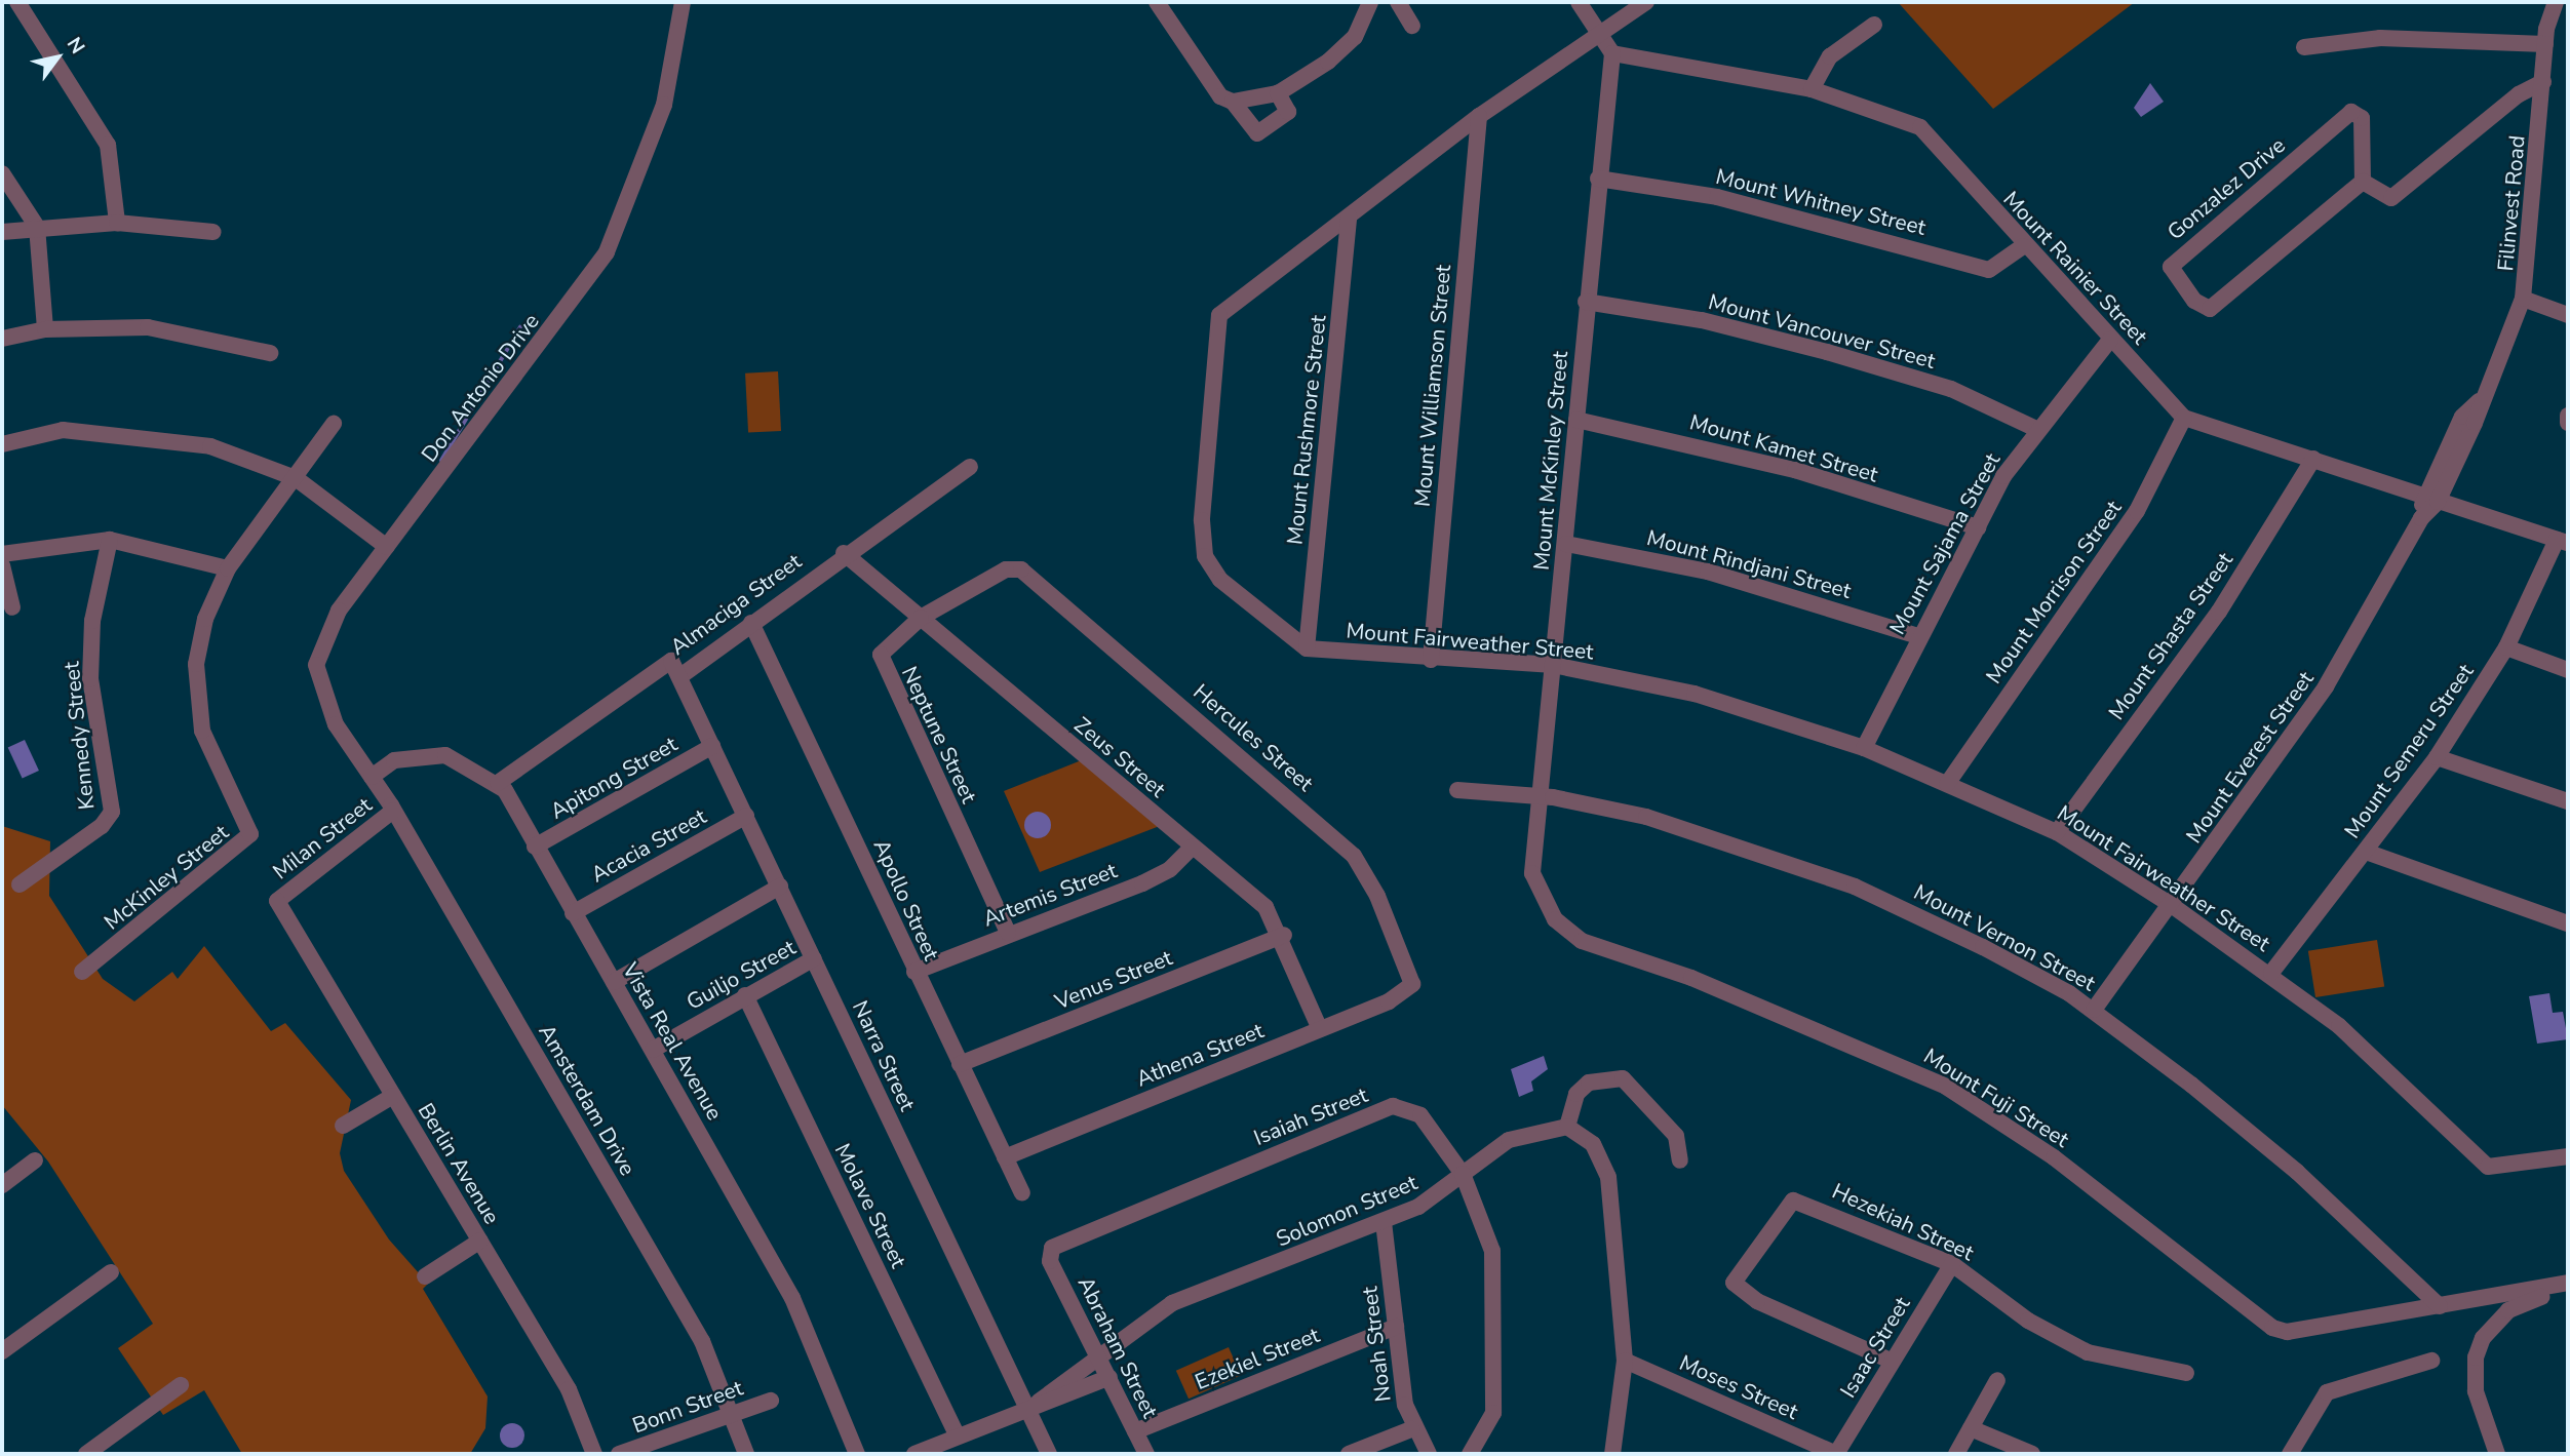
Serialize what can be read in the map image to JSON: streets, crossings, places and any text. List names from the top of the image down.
{
  "streets": {
    "street": [
      "Gonzalez Drive",
      "Mount Whitney Street",
      "Filinvest Road",
      "Mount Rainier Street",
      "Mount Vancouver Street",
      "Mount Williamson Street",
      "Don Antonio Drive",
      "Mount Rushmore Street",
      "Mount Kamet Street",
      "Mount McKinley Street",
      "Mount Sajama Street",
      "Mount Rindjani Street",
      "Mount Morrison Street",
      "Almaciga Street",
      "Mount Shasta Street",
      "Mount Fairweather Street",
      "Neptune Street",
      "Kennedy Street",
      "Hercules Street",
      "Mount Semeru Street",
      "Zeus Street",
      "Mount Everest Street",
      "Apitong Street",
      "Milan Street",
      "Acacia Street",
      "McKinley Street",
      "Artemis Street",
      "Apollo Street",
      "Mount Vernon Street",
      "Guiljo Street",
      "Venus Street",
      "Vista Real Avenue",
      "Athena Street",
      "Narra Street",
      "Mount Fuji Street",
      "Amsterdam Drive",
      "Isaiah Street",
      "Berlin Avenue",
      "Molave Street",
      "Solomon Street",
      "Hezekiah Street",
      "Noah Street",
      "Abraham Street",
      "Isaac Street",
      "Ezekiel Street",
      "Moses Street",
      "Bonn Street"
    ]
  },
  "crossings": [
    ["Mount Whitney Street", "Mount Rainier Street"],
    ["Mount Whitney Street", "Mount McKinley Street"],
    ["Filinvest Road", "Mount Rainier Street"],
    ["Filinvest Road", "Mount Everest Street"],
    ["Mount Rainier Street", "Mount McKinley Street"],
    ["Mount Rainier Street", "Mount Sajama Street"],
    ["Mount Rainier Street", "Mount Morrison Street"],
    ["Mount Rainier Street", "Mount Shasta Street"],
    ["Mount Rainier Street", "Mount Semeru Street"],
    ["Mount Vancouver Street", "Mount McKinley Street"],
    ["Mount Vancouver Street", "Mount Sajama Street"],
    ["Mount Williamson Street", "Mount Fairweather Street"],
    ["Don Antonio Drive", "Vista Real Avenue"],
    ["Don Antonio Drive", "Amsterdam Drive"],
    ["Mount Rushmore Street", "Mount Fairweather Street"],
    ["Mount Kamet Street", "Mount McKinley Street"],
    ["Mount Kamet Street", "Mount Sajama Street"],
    ["Mount McKinley Street", "Mount Rindjani Street"],
    ["Mount McKinley Street", "Mount Fairweather Street"],
    ["Mount McKinley Street", "Mount Vernon Street"],
    ["Mount McKinley Street", "Mount Fuji Street"],
    ["Mount Sajama Street", "Mount Rindjani Street"],
    ["Mount Sajama Street", "Mount Fairweather Street"],
    ["Mount Morrison Street", "Mount Fairweather Street"],
    ["Almaciga Street", "Zeus Street"],
    ["Almaciga Street", "Apollo Street"],
    ["Almaciga Street", "Vista Real Avenue"],
    ["Almaciga Street", "Narra Street"],
    ["Mount Shasta Street", "Mount Fairweather Street"],
    ["Mount Fairweather Street", "Mount Semeru Street"],
    ["Mount Fairweather Street", "Mount Everest Street"],
    ["Neptune Street", "Hercules Street"],
    ["Neptune Street", "Zeus Street"],
    ["Neptune Street", "Artemis Street"],
    ["Hercules Street", "Athena Street"],
    ["Zeus Street", "Artemis Street"],
    ["Zeus Street", "Venus Street"],
    ["Zeus Street", "Athena Street"],
    ["Mount Everest Street", "Mount Vernon Street"],
    ["Apitong Street", "Vista Real Avenue"],
    ["Apitong Street", "Narra Street"],
    ["Milan Street", "Amsterdam Drive"],
    ["Milan Street", "Berlin Avenue"],
    ["Acacia Street", "Vista Real Avenue"],
    ["Acacia Street", "Narra Street"],
    ["Artemis Street", "Apollo Street"],
    ["Apollo Street", "Venus Street"],
    ["Apollo Street", "Athena Street"],
    ["Mount Vernon Street", "Mount Fuji Street"],
    ["Guiljo Street", "Vista Real Avenue"],
    ["Guiljo Street", "Narra Street"],
    ["Guiljo Street", "Molave Street"],
    ["Vista Real Avenue", "Amsterdam Drive"],
    ["Narra Street", "Solomon Street"],
    ["Amsterdam Drive", "Bonn Street"],
    ["Isaiah Street", "Solomon Street"],
    ["Isaiah Street", "Abraham Street"],
    ["Solomon Street", "Noah Street"],
    ["Solomon Street", "Abraham Street"],
    ["Hezekiah Street", "Isaac Street"],
    ["Noah Street", "Ezekiel Street"],
    ["Abraham Street", "Ezekiel Street"],
    ["Isaac Street", "Moses Street"]
  ],
  "north": "top right"
}
